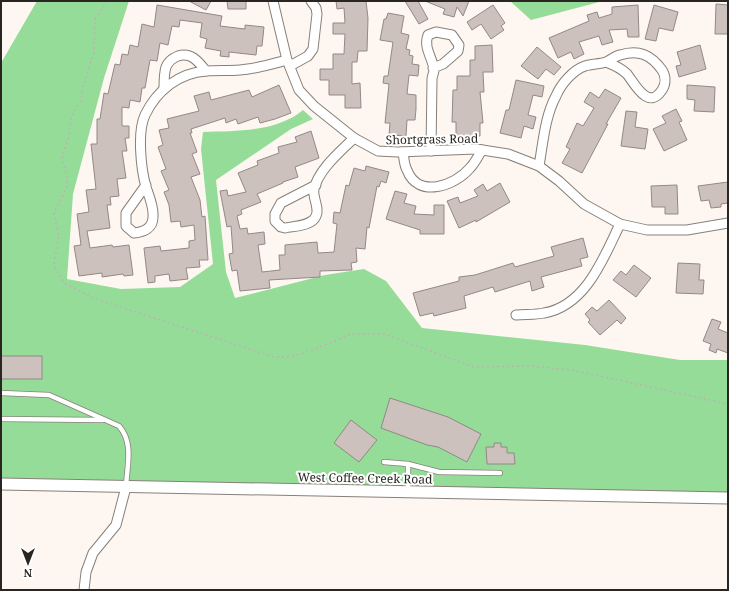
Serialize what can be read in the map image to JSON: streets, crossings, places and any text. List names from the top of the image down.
{
  "streets": {
    "street": ["Shortgrass Road", "West Coffee Creek Road"]
  },
  "north": "bottom"
}
